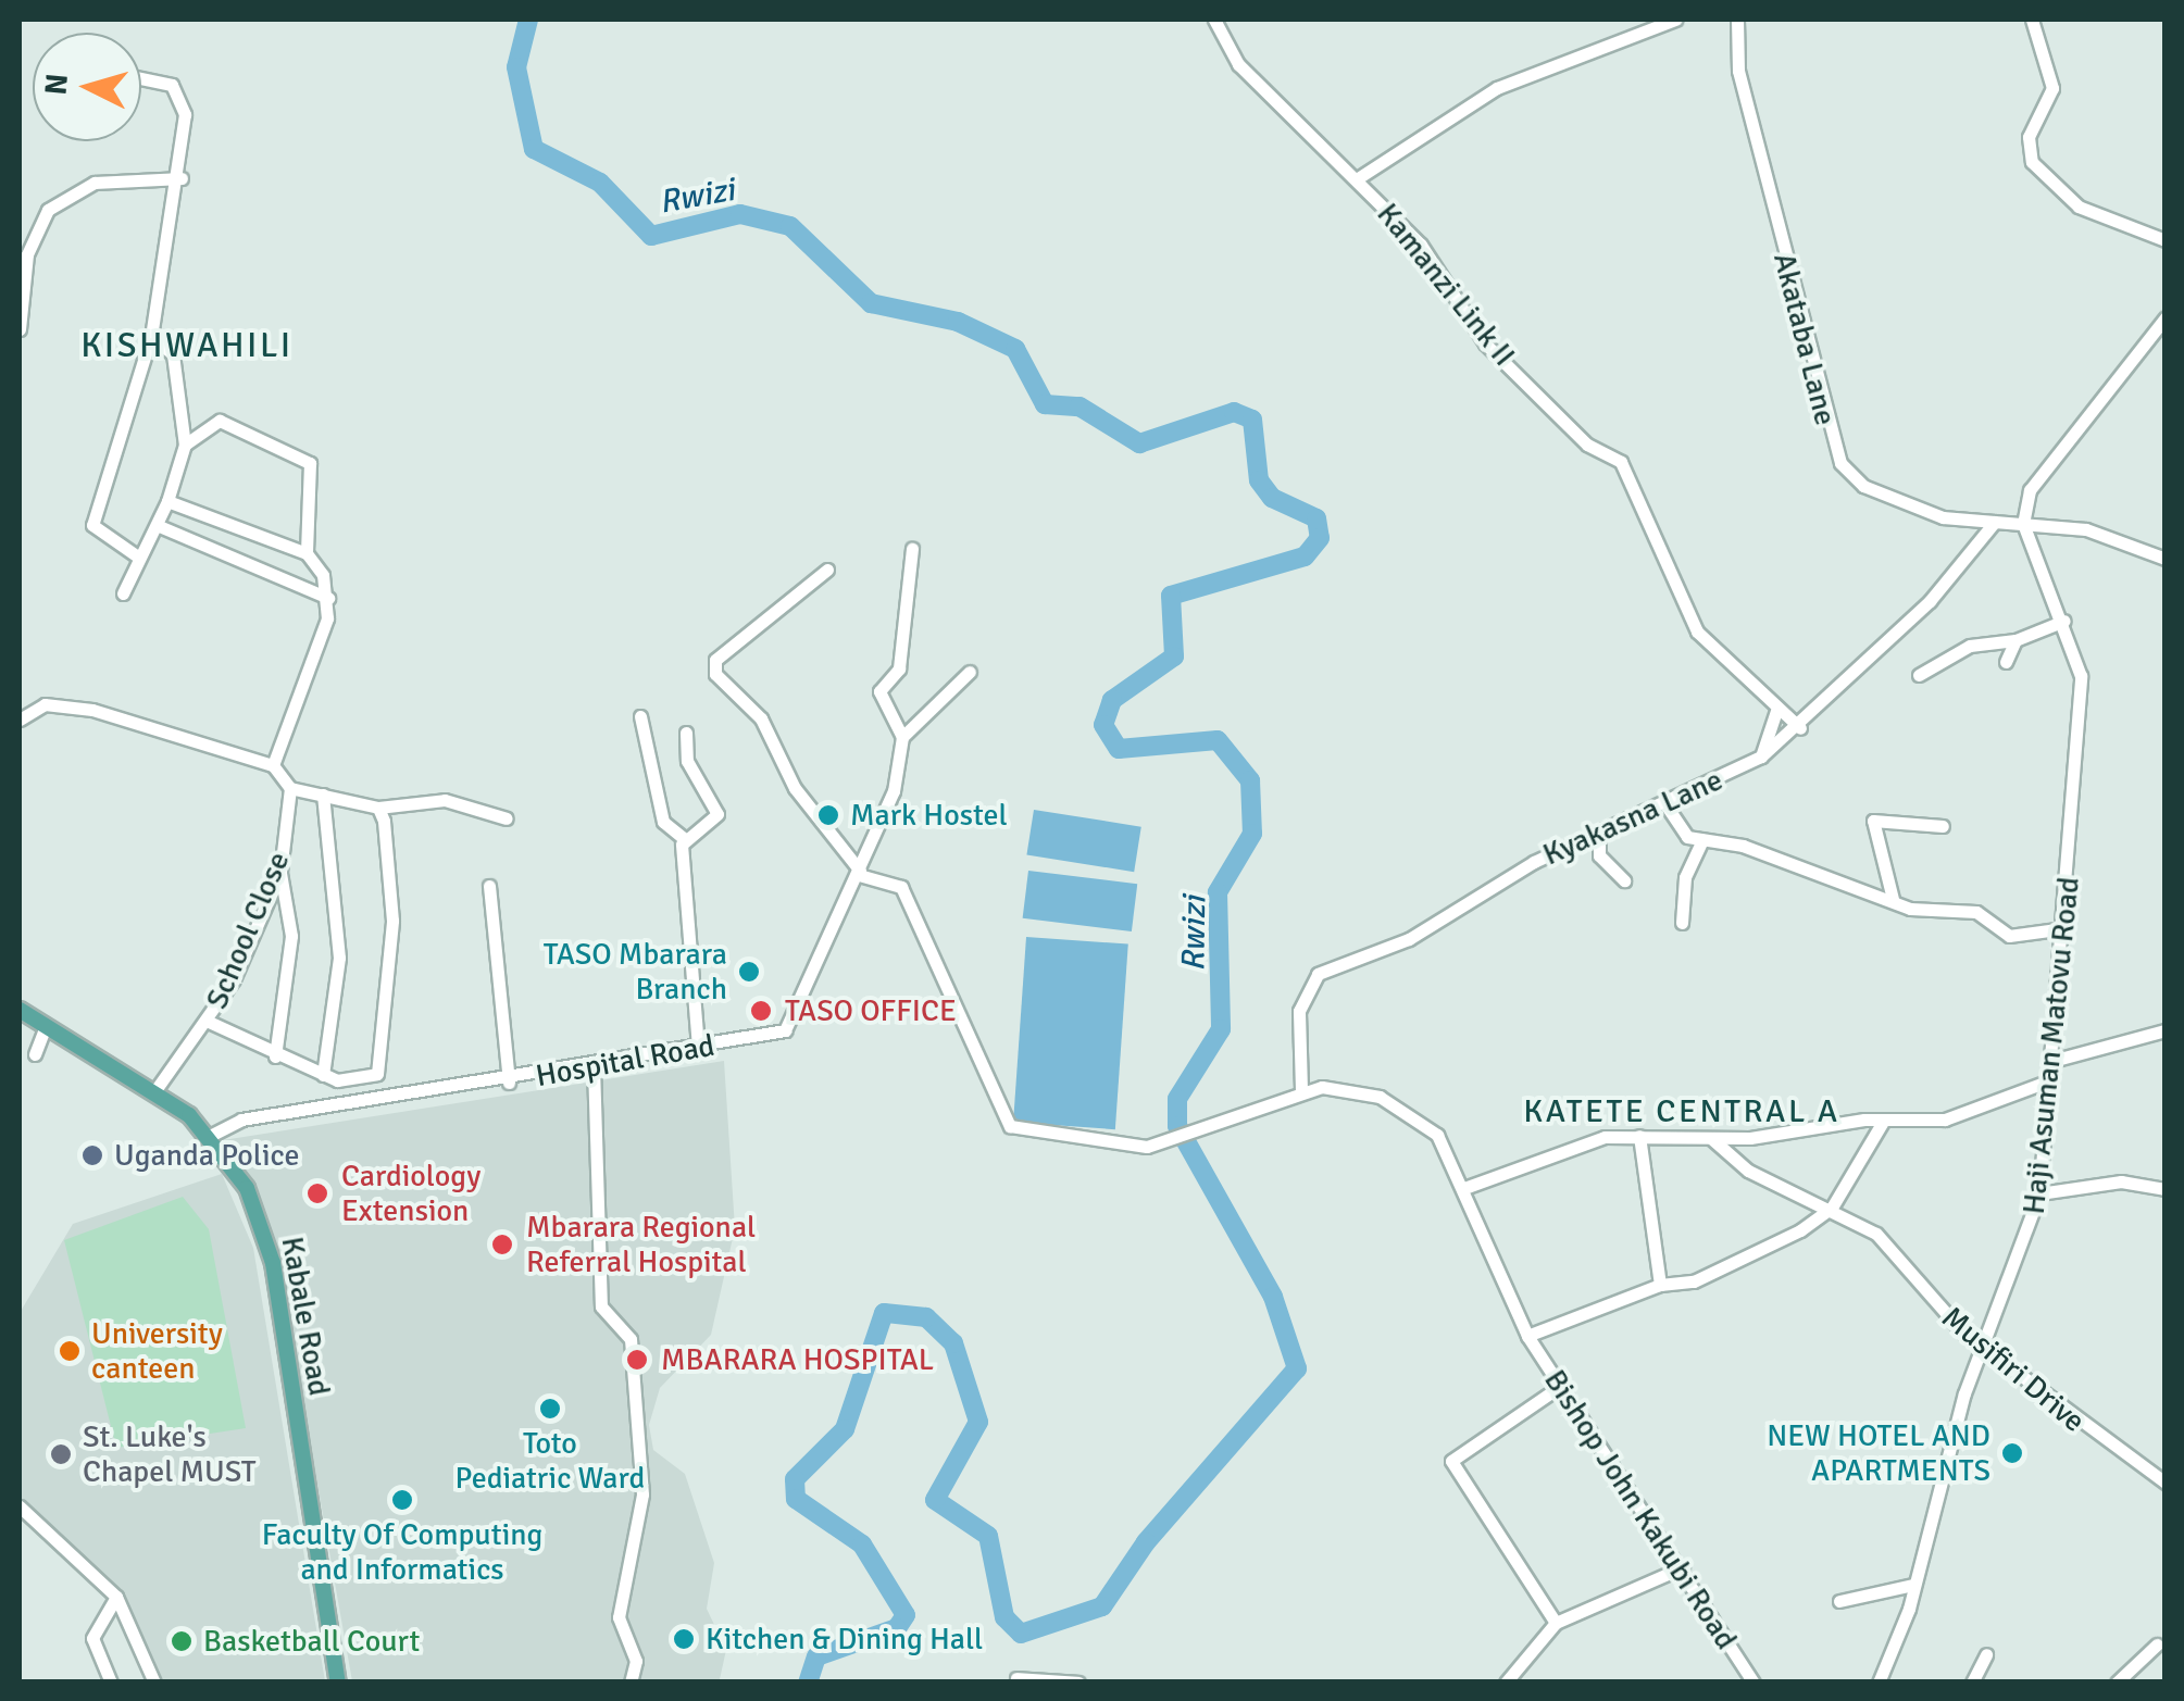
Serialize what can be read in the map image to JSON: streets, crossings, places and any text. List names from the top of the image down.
{
  "streets": {
    "main road": ["Kabale Road"],
    "street": [
      "Kamanzi Link II",
      "Akataba Lane",
      "Kyakasna Lane",
      "School Close",
      "Haji Asuman Matovu Road",
      "Hospital Road",
      "Musifiri Drive",
      "Bishop John Kakubi Road"
    ]
  },
  "crossings": [
    ["Kamanzi Link II", "Kyakasna Lane"],
    ["Akataba Lane", "Kyakasna Lane"],
    ["Akataba Lane", "Haji Asuman Matovu Road"],
    ["Kyakasna Lane", "Bishop John Kakubi Road"],
    ["School Close", "Kabale Road"],
    ["Haji Asuman Matovu Road", "Musifiri Drive"],
    ["Hospital Road", "Kabale Road"]
  ],
  "districts": ["KISHWAHILI", "KATETE CENTRAL A"],
  "water": ["Rwizi"],
  "places": [
    "Mark Hostel",
    "TASO Mbarara Branch",
    "TASO OFFICE",
    "Uganda Police",
    "Cardiology Extension",
    "Mbarara Regional Referral Hospital",
    "University canteen",
    "MBARARA HOSPITAL",
    "Toto Pediatric Ward",
    "NEW HOTEL AND APARTMENTS",
    "St. Luke's Chapel MUST",
    "Faculty Of Computing and Informatics",
    "Kitchen & Dining Hall",
    "Basketball Court"
  ],
  "north": "left"
}
